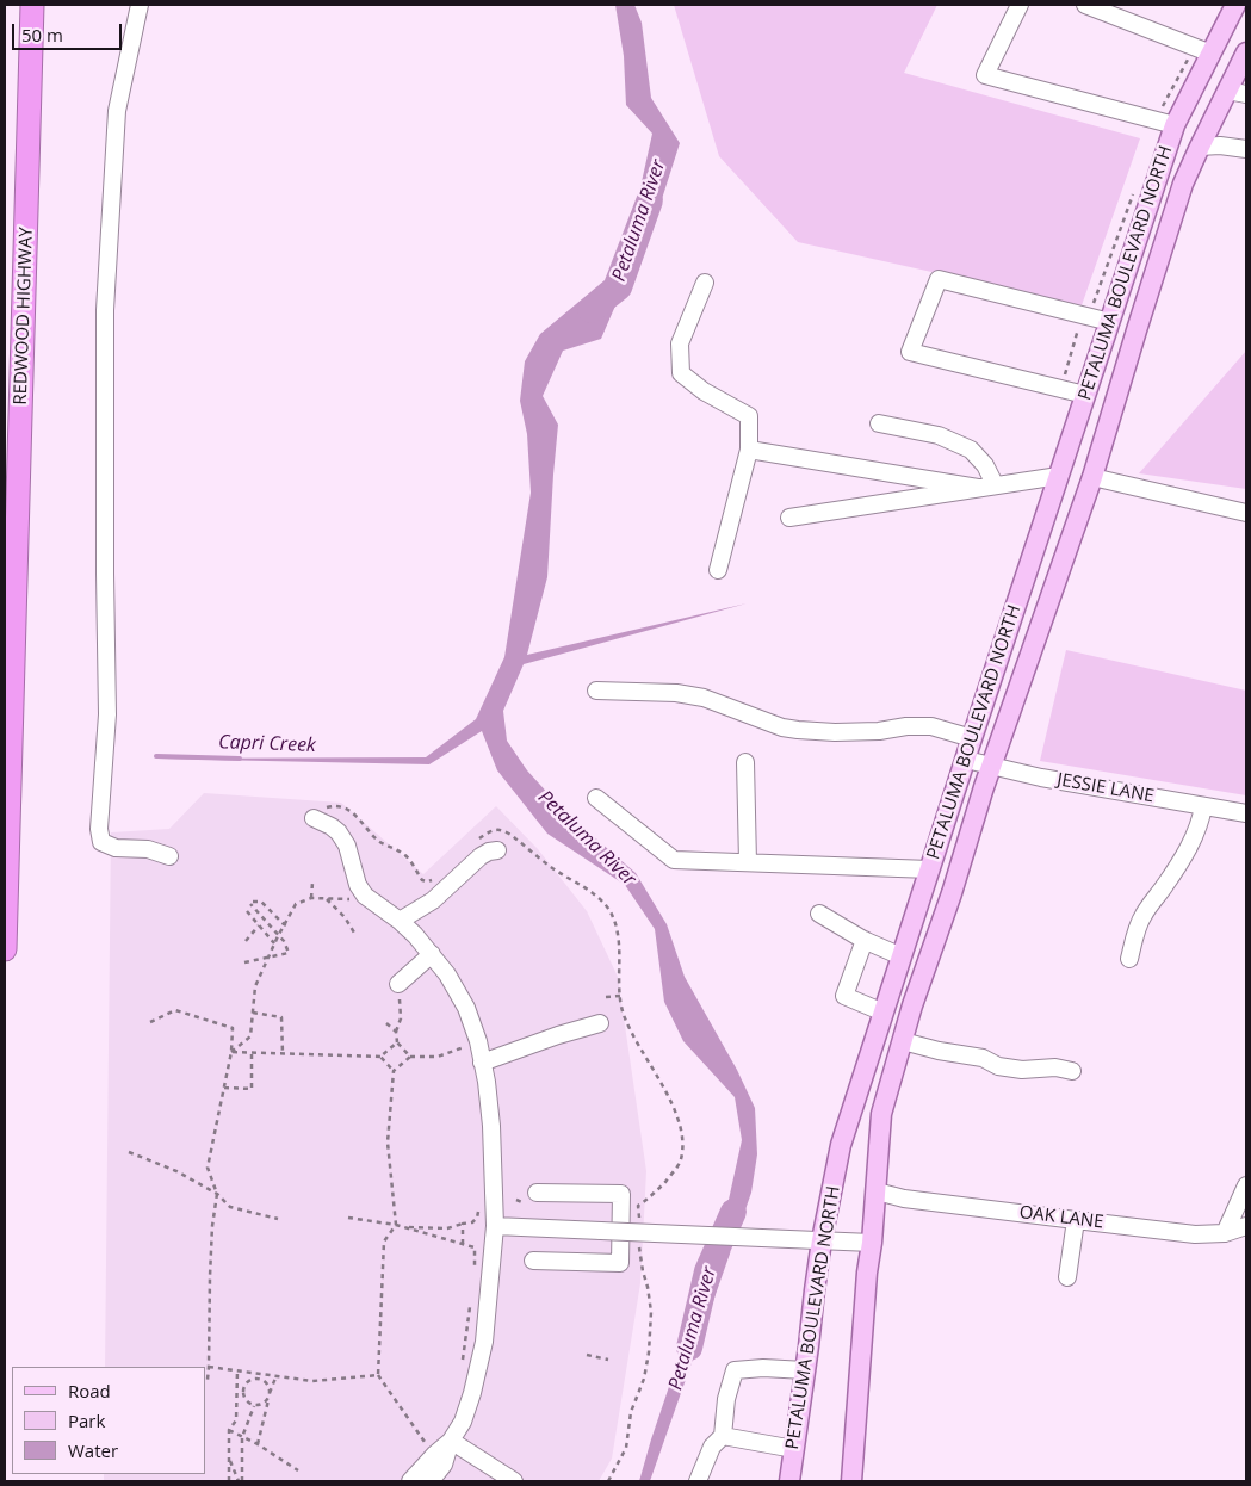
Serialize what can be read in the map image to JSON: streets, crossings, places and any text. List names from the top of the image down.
{
  "streets": {
    "highway": ["REDWOOD HIGHWAY"],
    "main road": ["PETALUMA BOULEVARD NORTH"],
    "street": ["JESSIE LANE", "OAK LANE"]
  },
  "crossings": [
    ["PETALUMA BOULEVARD NORTH", "JESSIE LANE"],
    ["PETALUMA BOULEVARD NORTH", "OAK LANE"]
  ],
  "water": ["Petaluma River", "Capri Creek"],
  "legend": ["Road", "Park", "Water"],
  "scale_bar": "50 m"
}
